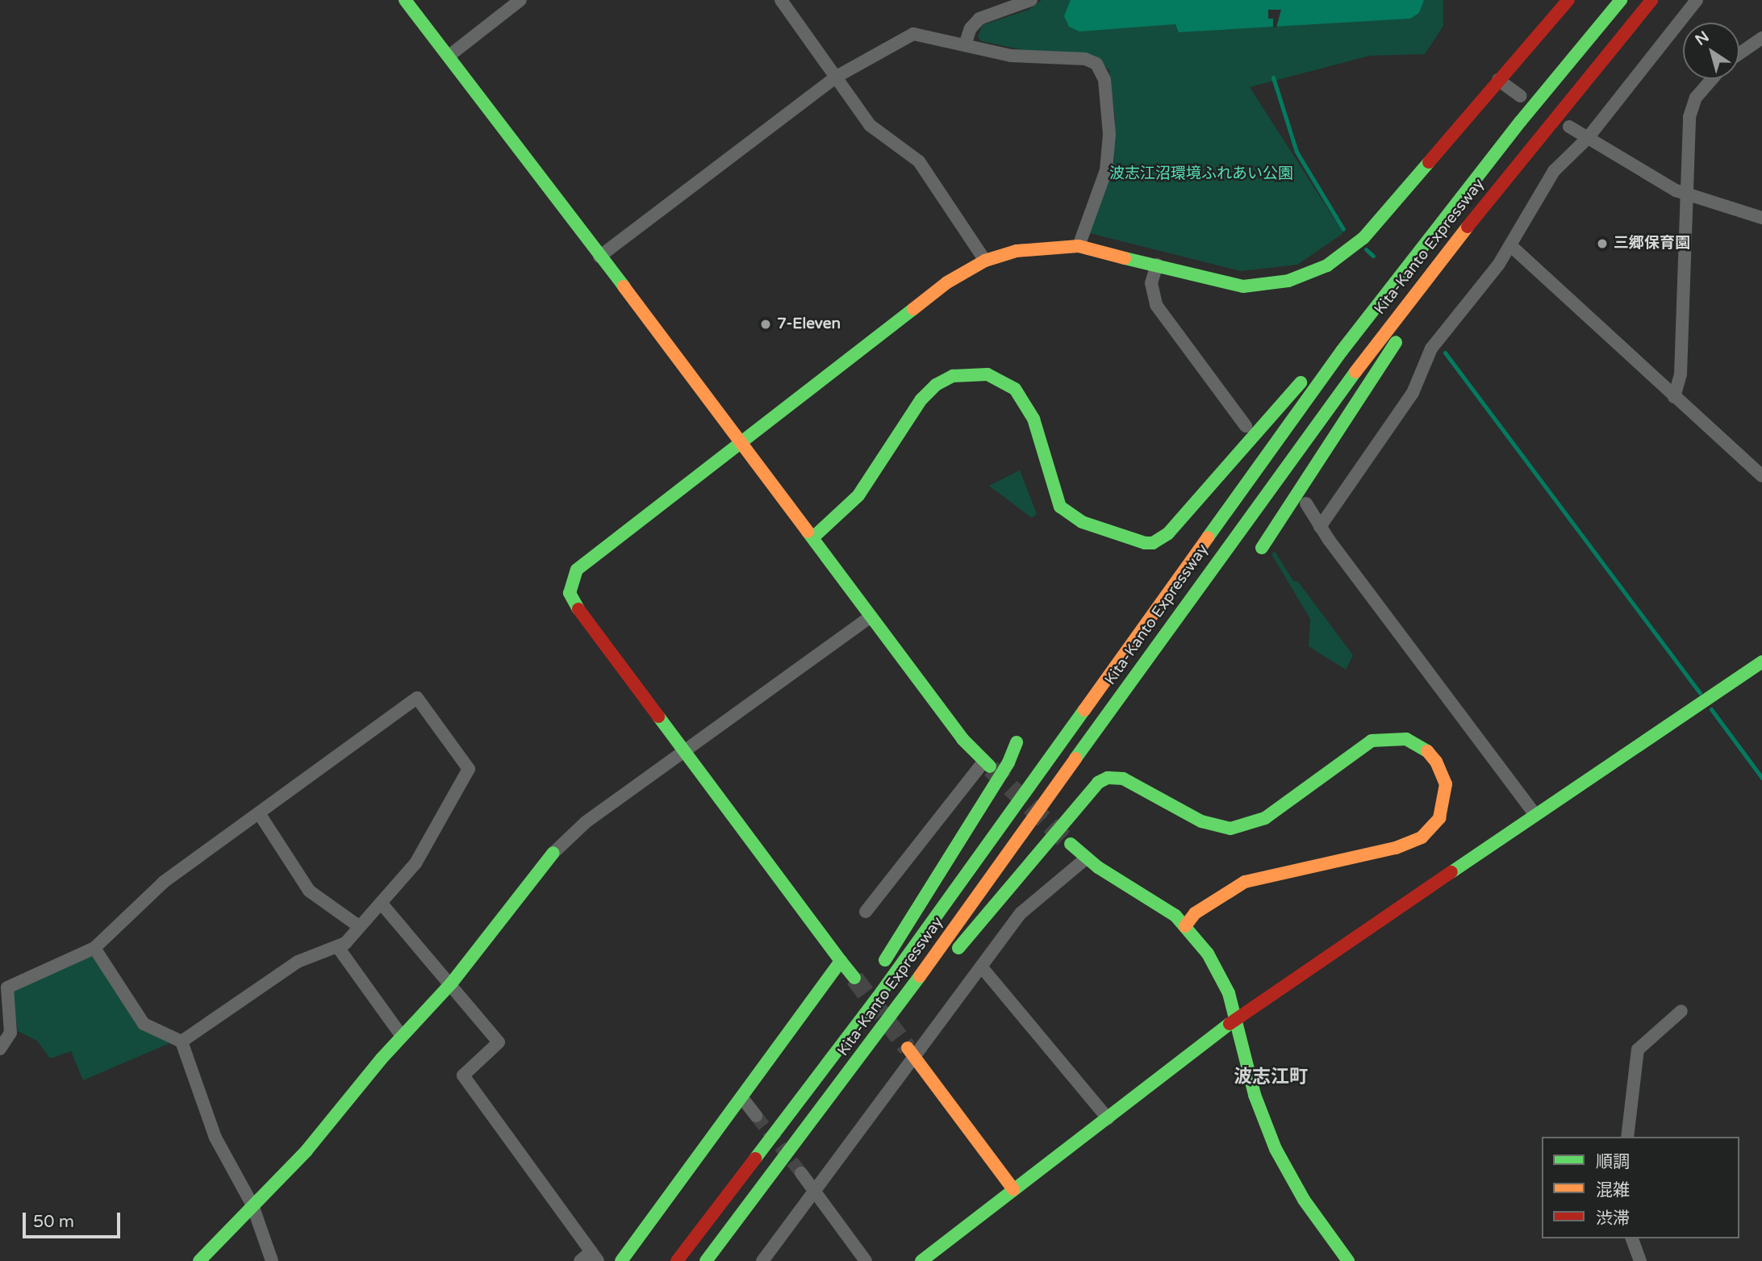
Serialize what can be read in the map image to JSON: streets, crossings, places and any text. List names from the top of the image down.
{
  "streets": {
    "main road": ["Kita-Kanto Expressway"]
  },
  "districts": ["波志江町"],
  "parks": ["波志江沼環境ふれあい公園"],
  "places": ["三郷保育園", "7-Eleven"],
  "legend": ["順調", "混雑", "渋滞"],
  "scale_bar": "50 m",
  "north": "top left"
}
